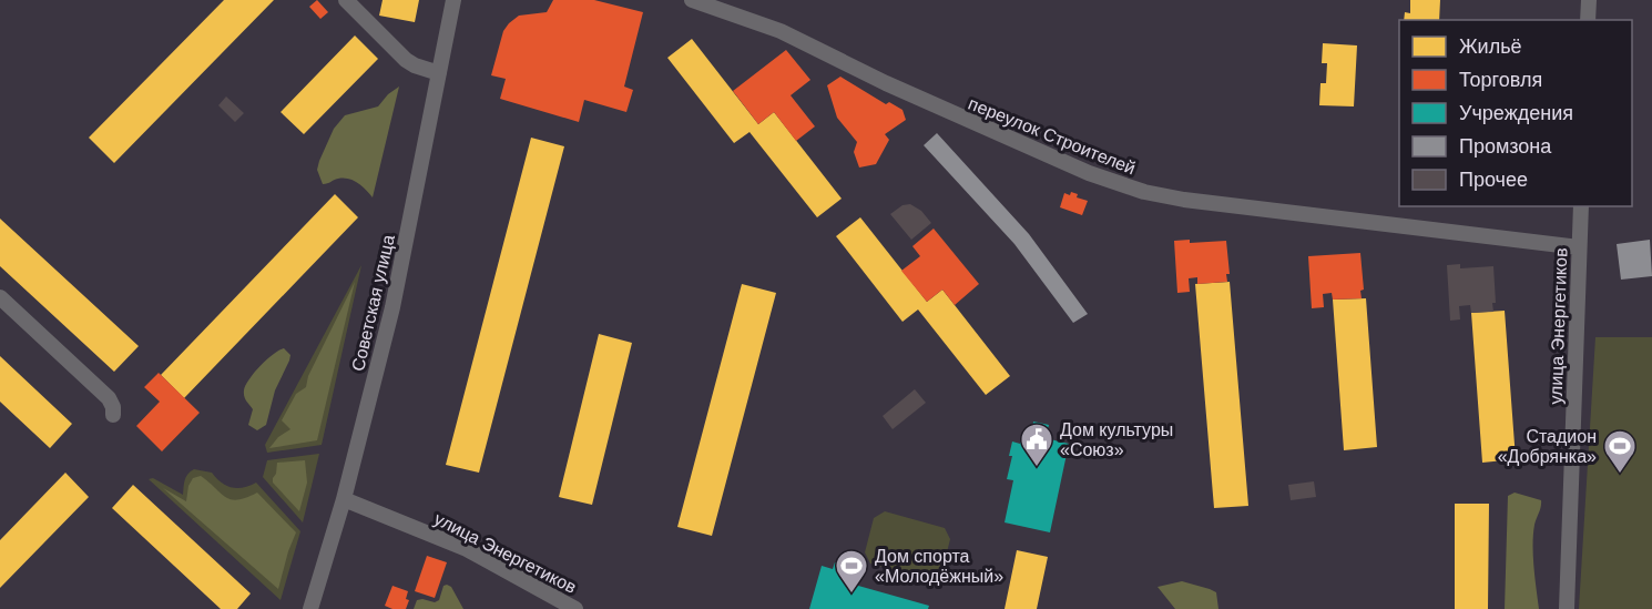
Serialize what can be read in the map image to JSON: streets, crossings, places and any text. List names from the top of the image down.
{
  "streets": {
    "street": ["переулок Строителей", "Советская улица", "улица Энергетиков"]
  },
  "crossings": [
    ["переулок Строителей", "улица Энергетиков"],
    ["Советская улица", "улица Энергетиков"]
  ],
  "places": {
    "public building": ["Дом культуры «Союз»"],
    "sports": ["Стадион «Добрянка»", "Дом спорта «Молодёжный»"]
  },
  "legend": [
    "Жильё",
    "Торговля",
    "Учреждения",
    "Промзона",
    "Прочее"
  ]
}
